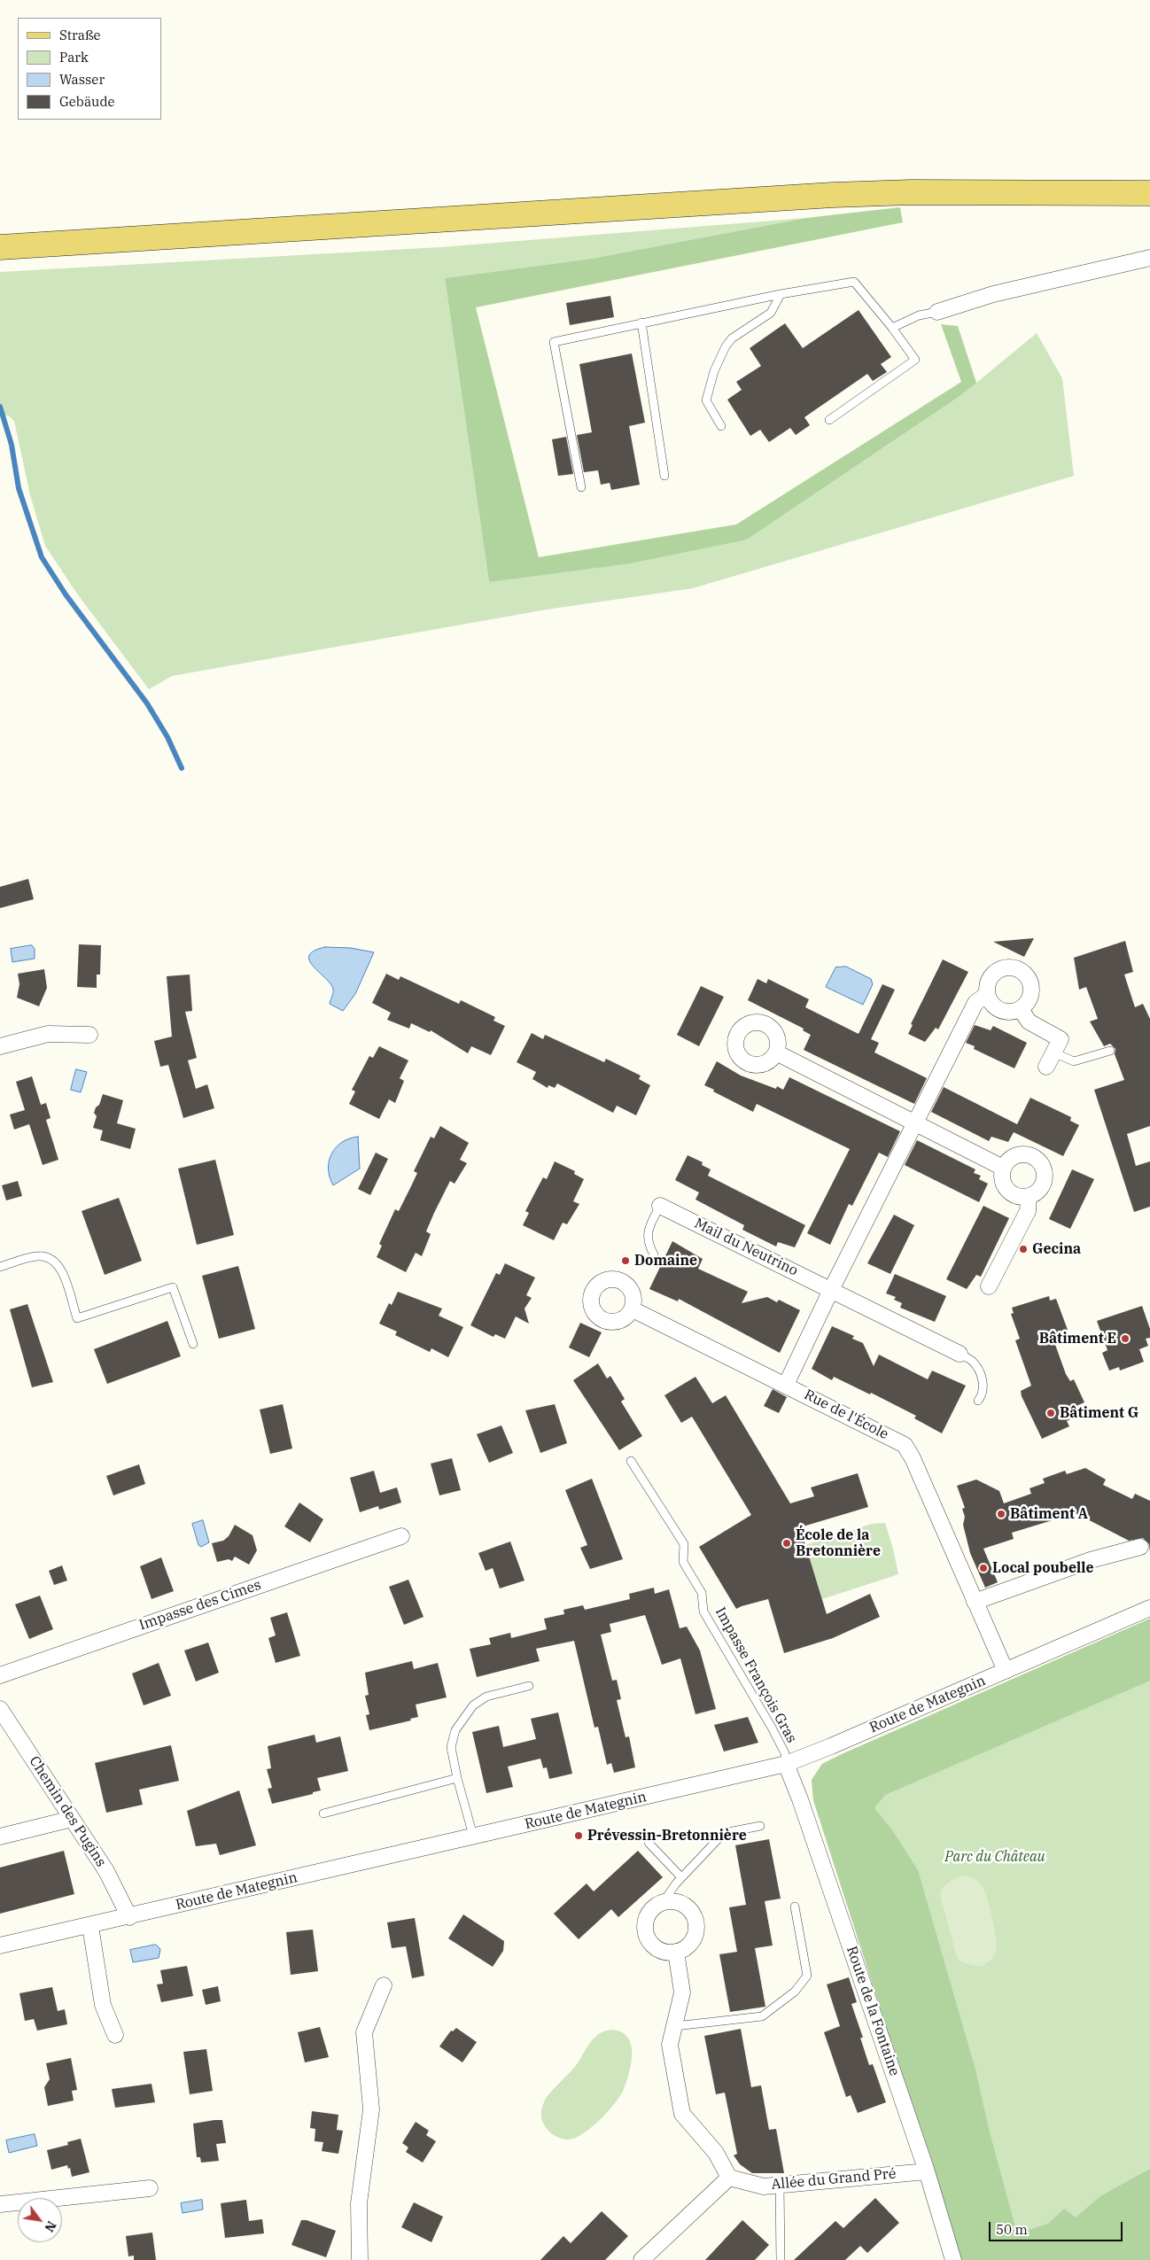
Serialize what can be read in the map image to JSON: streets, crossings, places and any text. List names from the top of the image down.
{
  "streets": {
    "street": [
      "Mail du Neutrino",
      "Rue de l'École",
      "Impasse des Cimes",
      "Route de Mategnin",
      "Chemin des Pugins",
      "Route de la Fontaine",
      "Allée du Grand Pré"
    ],
    "lane": ["Impasse François Gras"]
  },
  "crossings": [
    ["Rue de l'École", "Route de Mategnin"],
    ["Impasse François Gras", "Route de Mategnin"],
    ["Impasse François Gras", "Route de la Fontaine"],
    ["Route de Mategnin", "Chemin des Pugins"],
    ["Route de Mategnin", "Route de la Fontaine"],
    ["Route de la Fontaine", "Allée du Grand Pré"]
  ],
  "parks": ["Parc du Château"],
  "places": [
    "Gecina",
    "Domaine",
    "Bâtiment E",
    "Bâtiment G",
    "Bâtiment A",
    "École de la Bretonnière",
    "Local poubelle",
    "Prévessin-Bretonnière"
  ],
  "legend": [
    "Straße",
    "Park",
    "Wasser",
    "Gebäude"
  ],
  "scale_bar": "50 m",
  "north": "bottom right"
}
